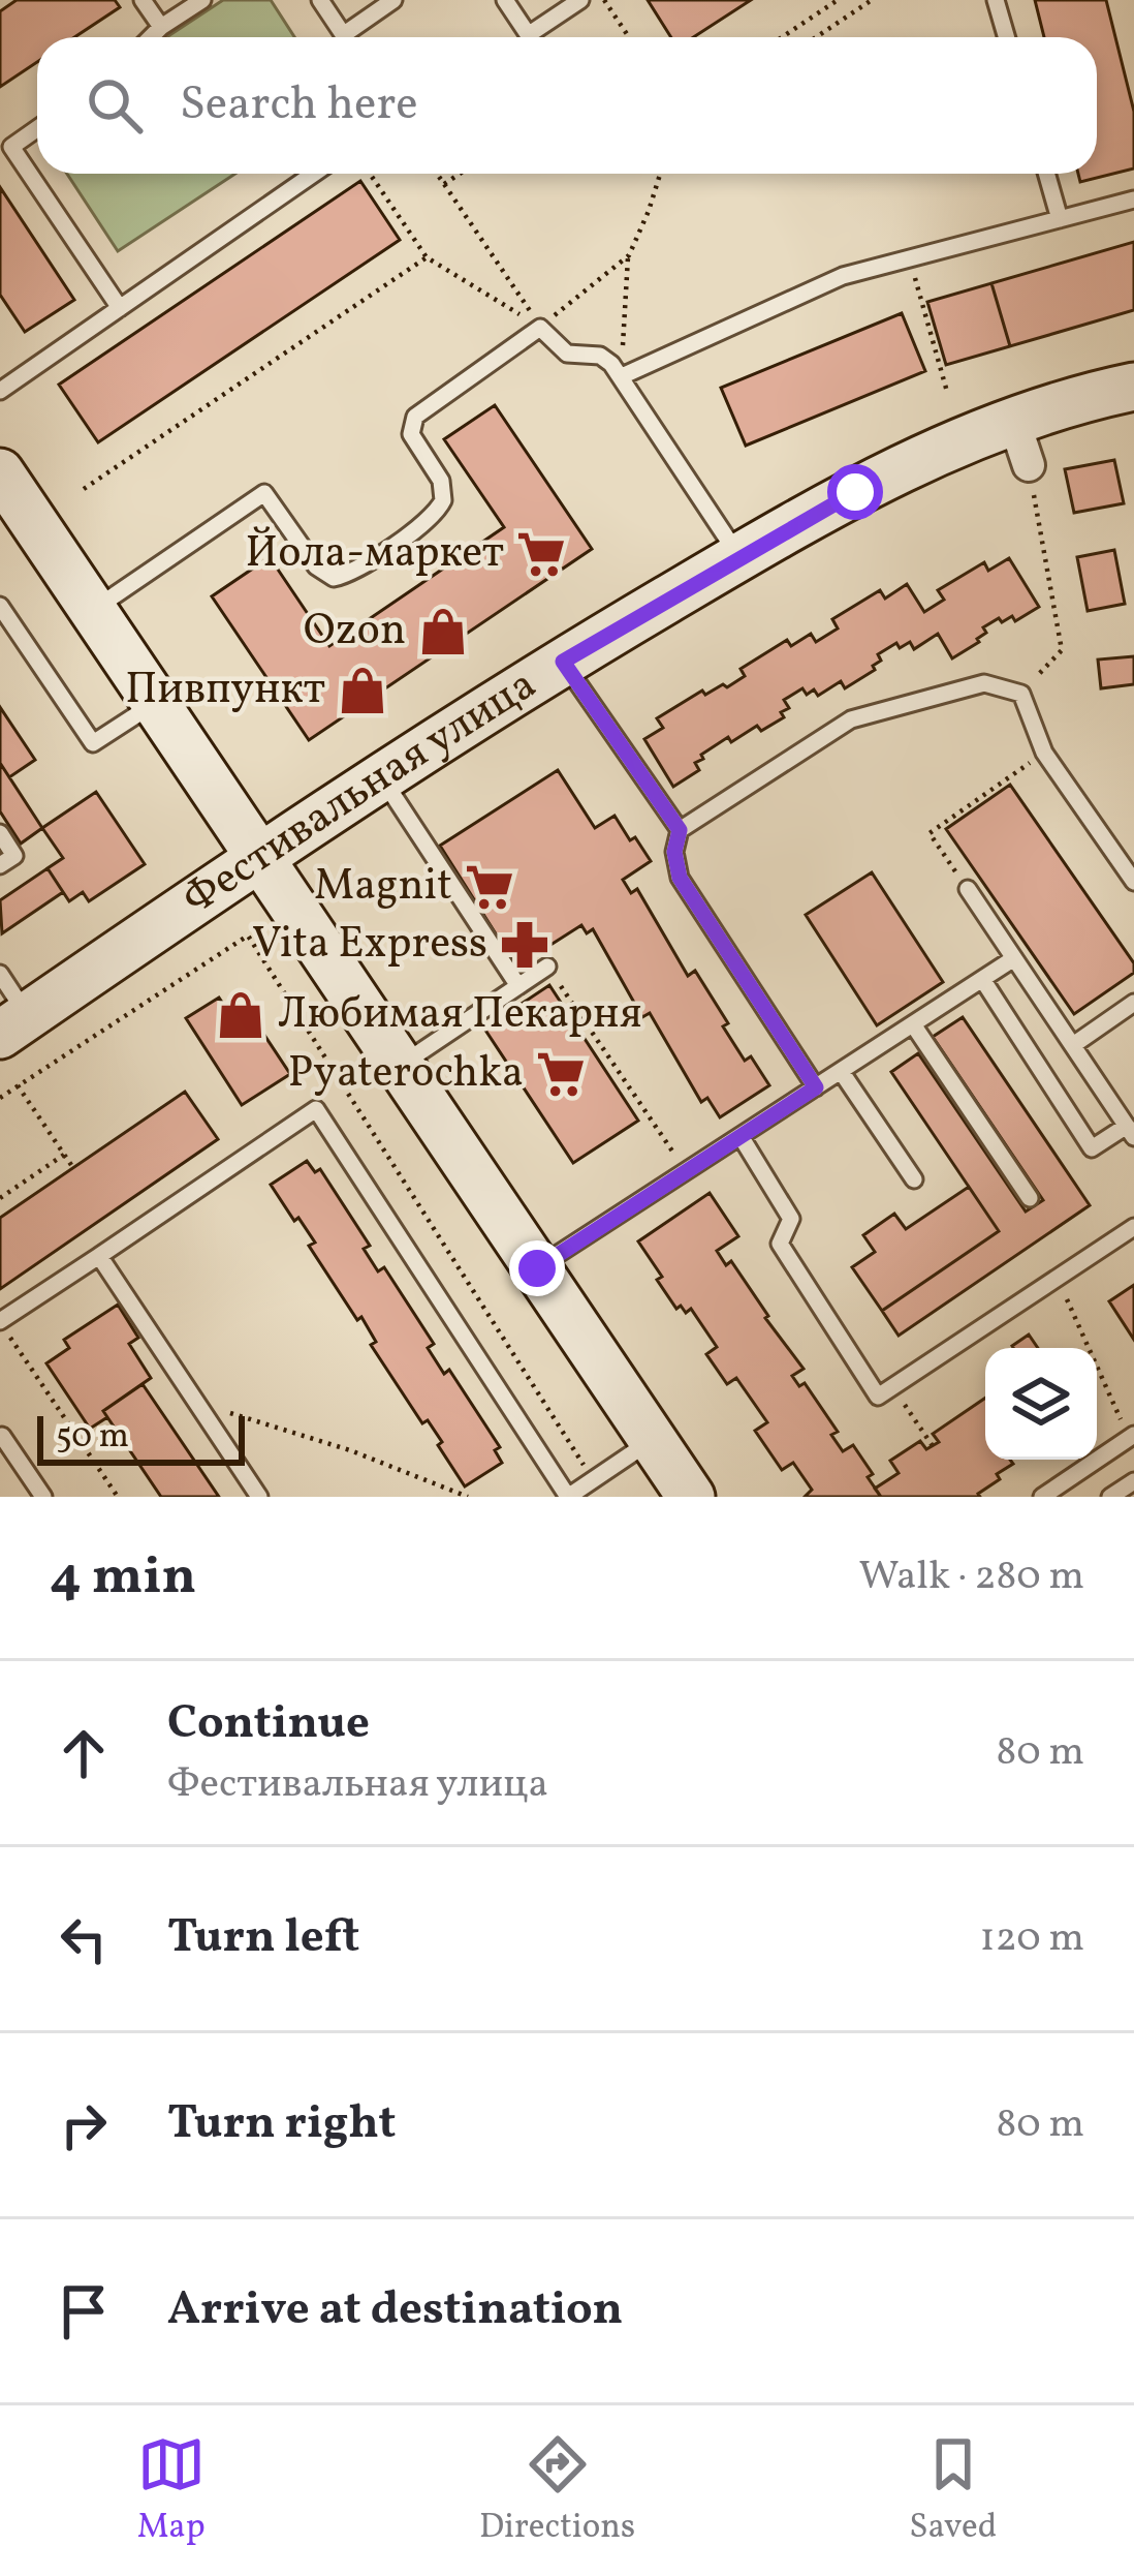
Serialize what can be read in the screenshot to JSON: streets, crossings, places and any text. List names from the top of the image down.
{
  "streets": {
    "street": ["Фестивальная улица"]
  },
  "places": {
    "supermarket": ["Йола-маркет", "Magnit", "Pyaterochka"],
    "shop": ["Ozon", "Пивпункт", "Любимая Пекарня"],
    "pharmacy": ["Vita Express"]
  },
  "scale_bar": "50 m",
  "page": {
    "search": "Search here",
    "scale": "50 m",
    "heading": ["4 min", "Walk · 280 m"],
    "list": [
      ["Continue", "Фестивальная улица", "80 m"],
      ["Turn left", "120 m"],
      ["Turn right", "80 m"],
      "Arrive at destination"
    ],
    "nav": ["Map", "Directions", "Saved"]
  }
}
